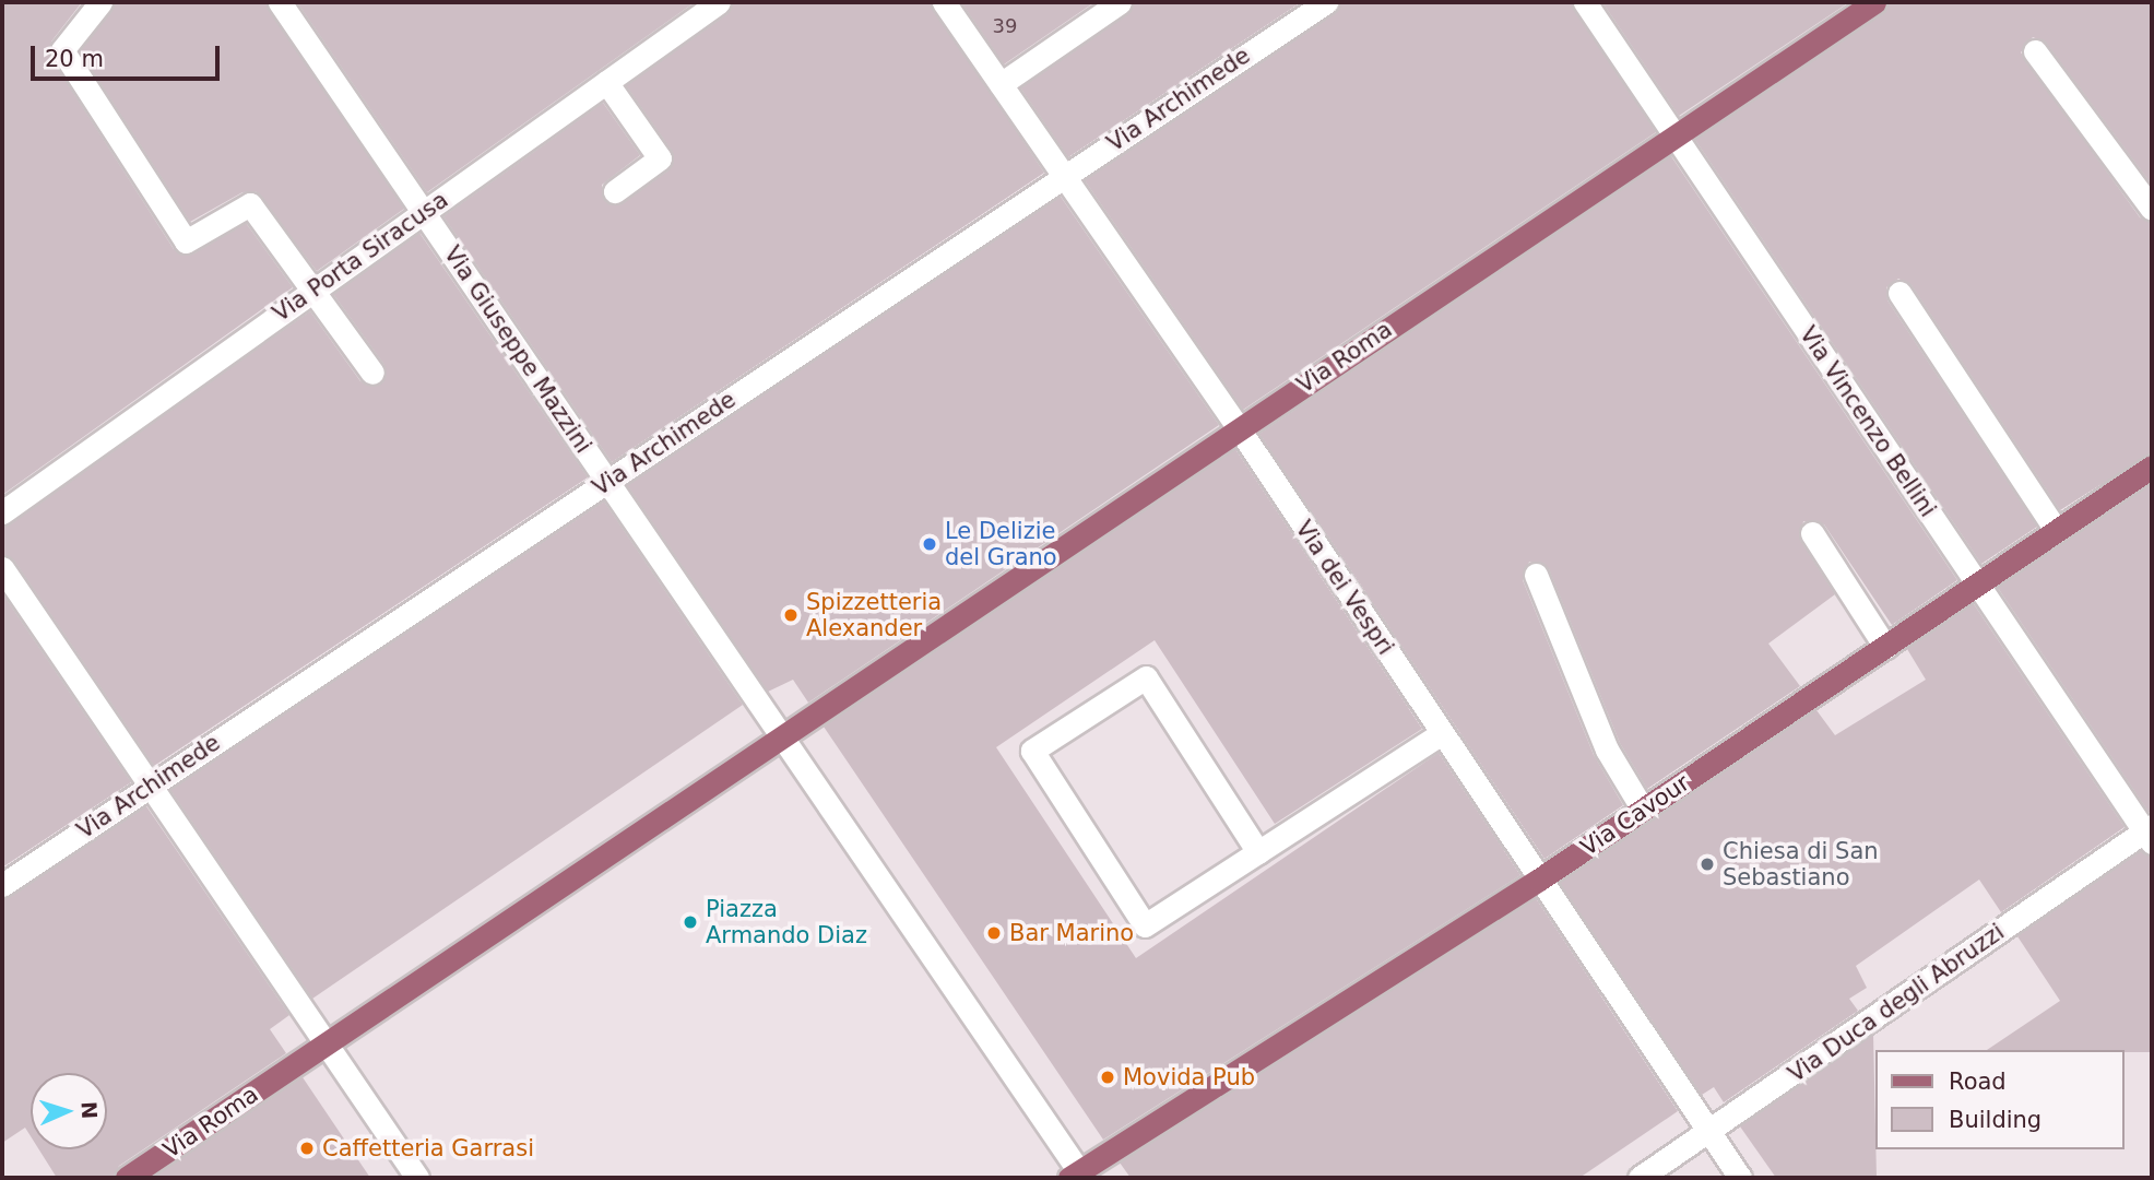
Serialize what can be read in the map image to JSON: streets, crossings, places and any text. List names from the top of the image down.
{
  "streets": {
    "main road": ["Via Roma", "Via Cavour"],
    "street": [
      "Via Archimede",
      "Via Porta Siracusa",
      "Via Giuseppe Mazzini",
      "Via Vincenzo Bellini",
      "Via dei Vespri",
      "Via Duca degli Abruzzi"
    ]
  },
  "crossings": [
    ["Via Archimede", "Via Giuseppe Mazzini"],
    ["Via Archimede", "Via dei Vespri"],
    ["Via Porta Siracusa", "Via Giuseppe Mazzini"],
    ["Via Giuseppe Mazzini", "Via Roma"],
    ["Via Giuseppe Mazzini", "Via Cavour"],
    ["Via Roma", "Via Vincenzo Bellini"],
    ["Via Roma", "Via dei Vespri"],
    ["Via Vincenzo Bellini", "Via Cavour"],
    ["Via Vincenzo Bellini", "Via Duca degli Abruzzi"],
    ["Via dei Vespri", "Via Cavour"],
    ["Via dei Vespri", "Via Duca degli Abruzzi"]
  ],
  "places": [
    "Le Delizie del Grano",
    "Spizzetteria Alexander",
    "Chiesa di San Sebastiano",
    "Piazza Armando Diaz",
    "Bar Marino",
    "Movida Pub",
    "Caffetteria Garrasi"
  ],
  "house_numbers": ["39"],
  "legend": ["Road", "Building"],
  "scale_bar": "20 m",
  "north": "right"
}
